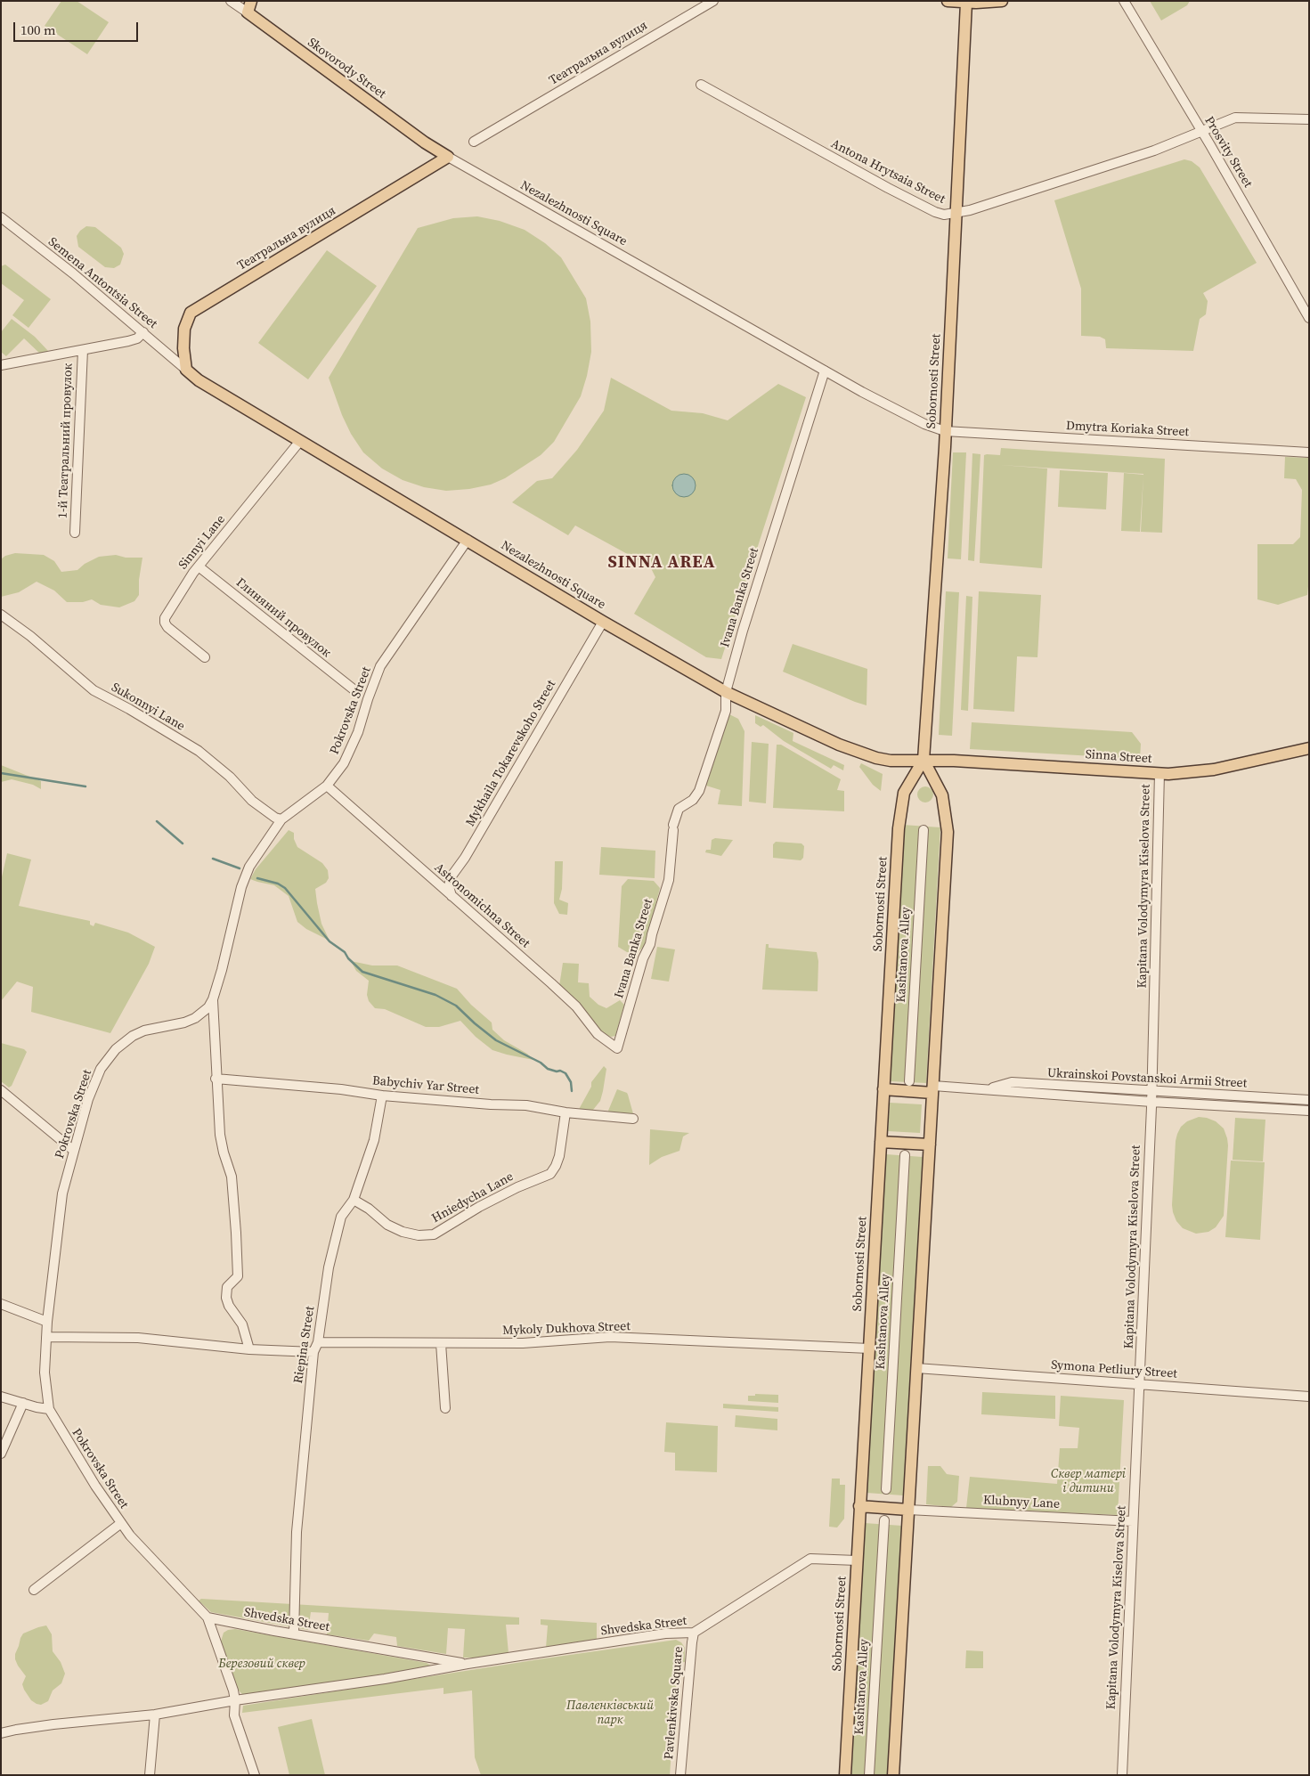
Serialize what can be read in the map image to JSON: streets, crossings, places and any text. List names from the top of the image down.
{
  "streets": {
    "main road": [
      "Театральна вулиця",
      "Skovorody Street",
      "Nezalezhnosti Square",
      "Sobornosti Street",
      "Sinna Street"
    ],
    "street": [
      "Prosvity Street",
      "Antona Hrytsaia Street",
      "Semena Antontsia Street",
      "Dmytra Koriaka Street",
      "1-й Театральний провулок",
      "Sinnyi Lane",
      "Ivana Banka Street",
      "Глиняний провулок",
      "Sukonnyi Lane",
      "Pokrovska Street",
      "Mykhaila Tokarevskoho Street",
      "Kapitana Volodymyra Kiselova Street",
      "Astronomichna Street",
      "Kashtanova Alley",
      "Ukrainskoi Povstanskoi Armii Street",
      "Babychiv Yar Street",
      "Hniedycha Lane",
      "Mykoly Dukhova Street",
      "Riepina Street",
      "Symona Petliury Street",
      "Klubnyy Lane",
      "Shvedska Street",
      "Pavlenkivska Square"
    ]
  },
  "crossings": [
    ["Театральна вулиця", "Skovorody Street"],
    ["Театральна вулиця", "Nezalezhnosti Square"],
    ["Театральна вулиця", "Semena Antontsia Street"],
    ["Skovorody Street", "Nezalezhnosti Square"],
    ["Prosvity Street", "Antona Hrytsaia Street"],
    ["Antona Hrytsaia Street", "Sobornosti Street"],
    ["Nezalezhnosti Square", "Semena Antontsia Street"],
    ["Nezalezhnosti Square", "Sobornosti Street"],
    ["Nezalezhnosti Square", "Dmytra Koriaka Street"],
    ["Nezalezhnosti Square", "Sinnyi Lane"],
    ["Nezalezhnosti Square", "Ivana Banka Street"],
    ["Nezalezhnosti Square", "Pokrovska Street"],
    ["Nezalezhnosti Square", "Mykhaila Tokarevskoho Street"],
    ["Nezalezhnosti Square", "Sinna Street"],
    ["Sobornosti Street", "Dmytra Koriaka Street"],
    ["Sobornosti Street", "Sinna Street"],
    ["Sobornosti Street", "Mykoly Dukhova Street"],
    ["Sobornosti Street", "Shvedska Street"],
    ["Sinnyi Lane", "Глиняний провулок"],
    ["Ivana Banka Street", "Astronomichna Street"],
    ["Sukonnyi Lane", "Pokrovska Street"],
    ["Pokrovska Street", "Astronomichna Street"],
    ["Pokrovska Street", "Shvedska Street"],
    ["Sinna Street", "Kapitana Volodymyra Kiselova Street"],
    ["Kapitana Volodymyra Kiselova Street", "Ukrainskoi Povstanskoi Armii Street"],
    ["Kapitana Volodymyra Kiselova Street", "Symona Petliury Street"],
    ["Kapitana Volodymyra Kiselova Street", "Klubnyy Lane"],
    ["Babychiv Yar Street", "Hniedycha Lane"],
    ["Babychiv Yar Street", "Riepina Street"],
    ["Hniedycha Lane", "Riepina Street"],
    ["Mykoly Dukhova Street", "Riepina Street"],
    ["Riepina Street", "Shvedska Street"],
    ["Shvedska Street", "Pavlenkivska Square"]
  ],
  "districts": ["SINNA AREA"],
  "parks": ["Сквер матері і дитини", "Березовий сквер", "Павленківський парк"],
  "scale_bar": "100 m"
}
